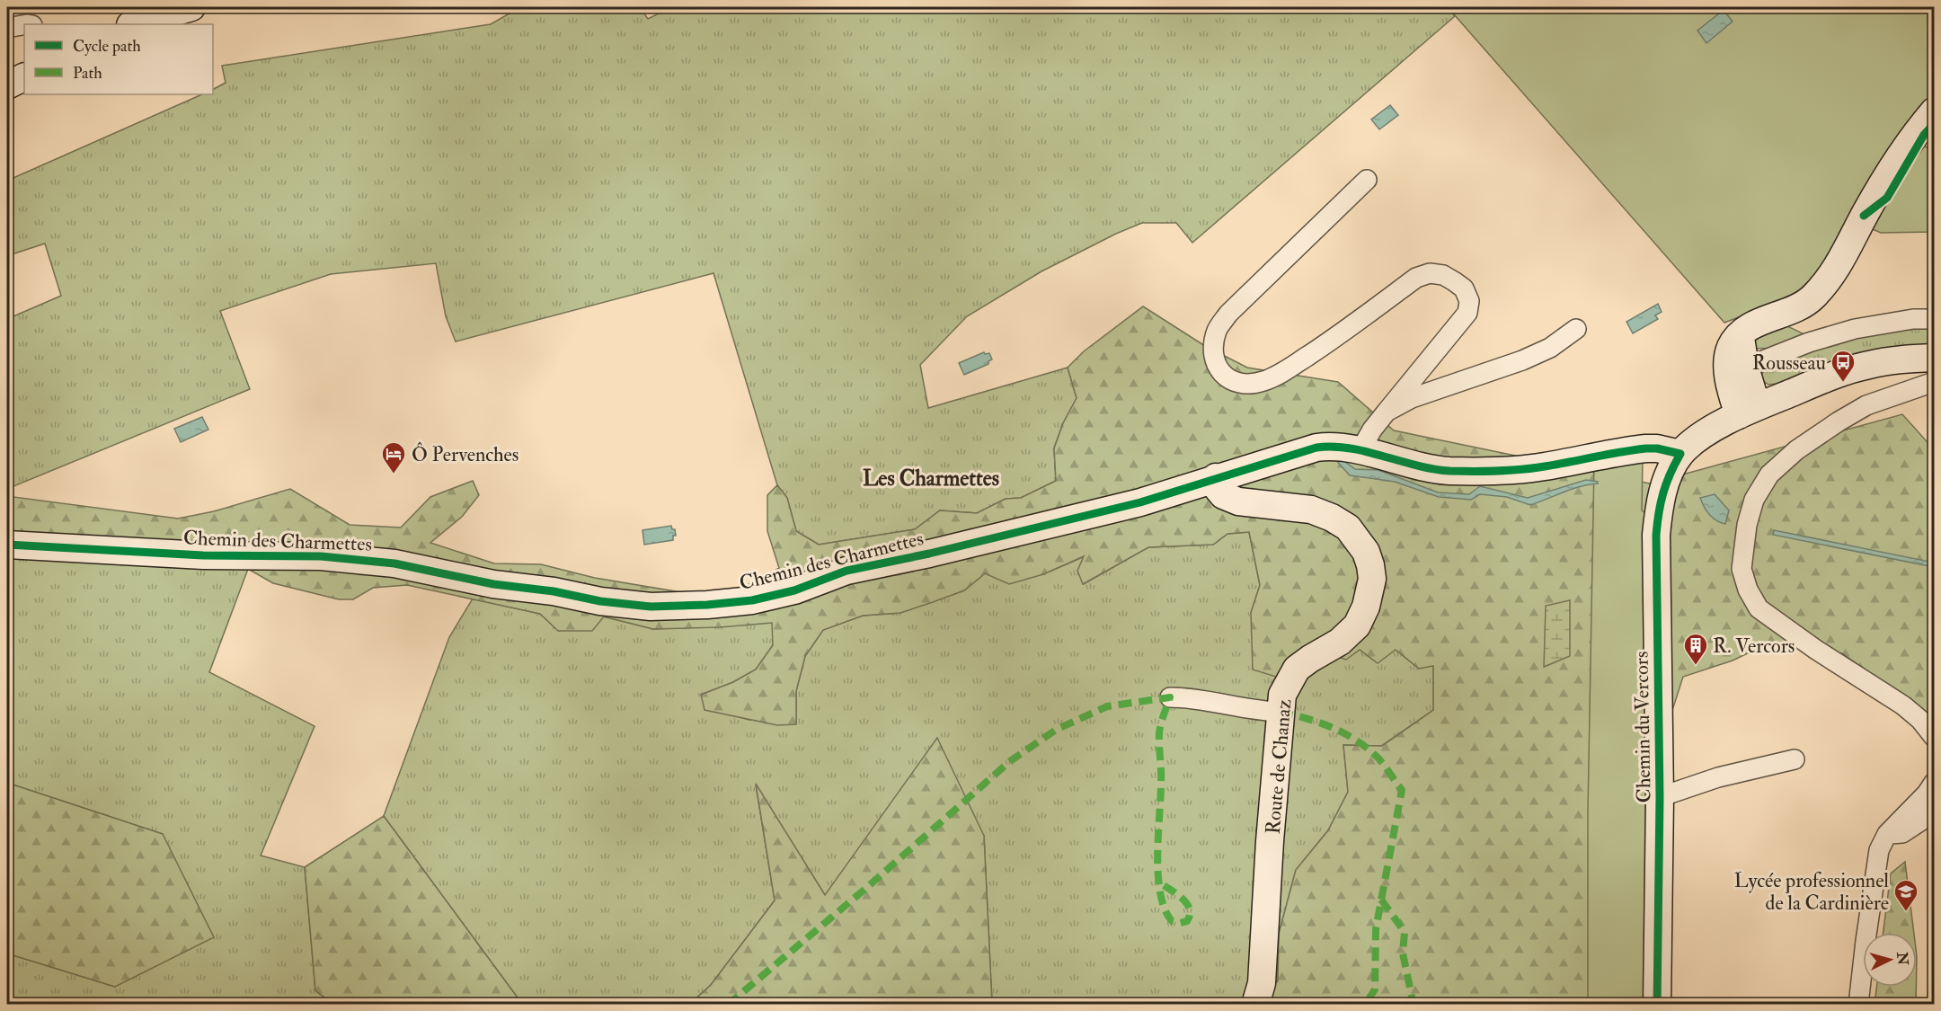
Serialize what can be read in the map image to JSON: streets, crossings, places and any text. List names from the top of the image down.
{
  "streets": {
    "street": ["Chemin des Charmettes", "Chemin du Vercors", "Route de Chanaz"]
  },
  "crossings": [
    ["Chemin des Charmettes", "Chemin du Vercors"],
    ["Chemin des Charmettes", "Route de Chanaz"]
  ],
  "districts": ["Les Charmettes"],
  "places": {
    "bus stop": ["Rousseau"],
    "hotel": ["Ô Pervenches"],
    "building": ["R. Vercors"],
    "school or university": ["Lycée professionnel de la Cardinière"]
  },
  "legend": ["Cycle path", "Path"],
  "north": "right"
}
